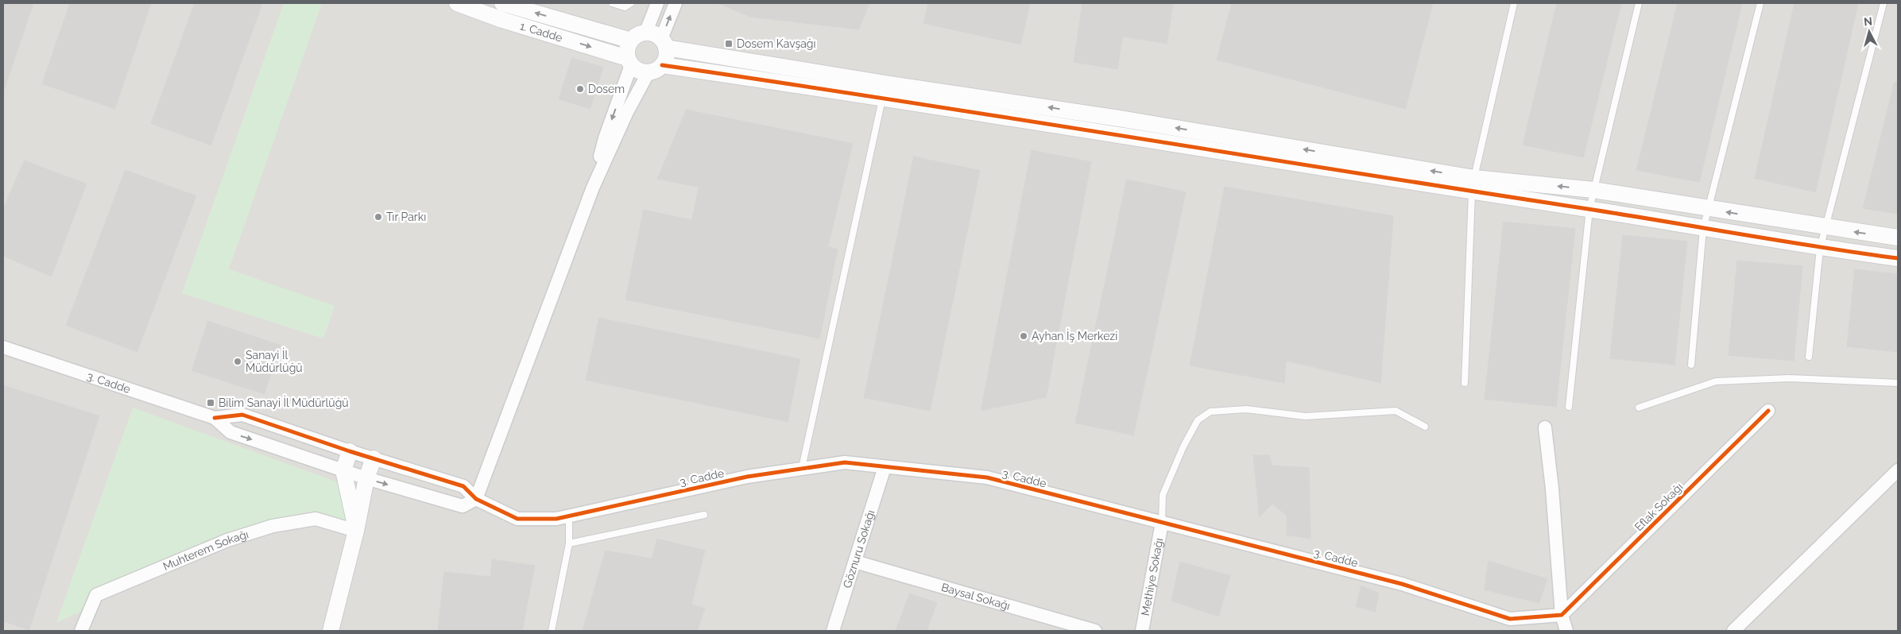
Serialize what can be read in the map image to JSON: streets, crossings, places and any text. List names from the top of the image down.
{
  "streets": {
    "street": [
      "1. Cadde",
      "3. Cadde",
      "Eflak Sokağı",
      "Göznuru Sokağı",
      "Muhterem Sokağı",
      "Methiye Sokağı",
      "Baysal Sokağı"
    ]
  },
  "crossings": [
    ["3. Cadde", "Eflak Sokağı"],
    ["3. Cadde", "Göznuru Sokağı"],
    ["3. Cadde", "Methiye Sokağı"],
    ["Göznuru Sokağı", "Baysal Sokağı"]
  ],
  "places": {
    "transit": ["Dosem Kavşağı", "Bilim Sanayi İl Müdürlüğü"],
    "other": [
      "Dosem",
      "Tır Parkı",
      "Ayhan İş Merkezi",
      "Sanayi İl Müdürlüğü"
    ]
  },
  "north": "top"
}
